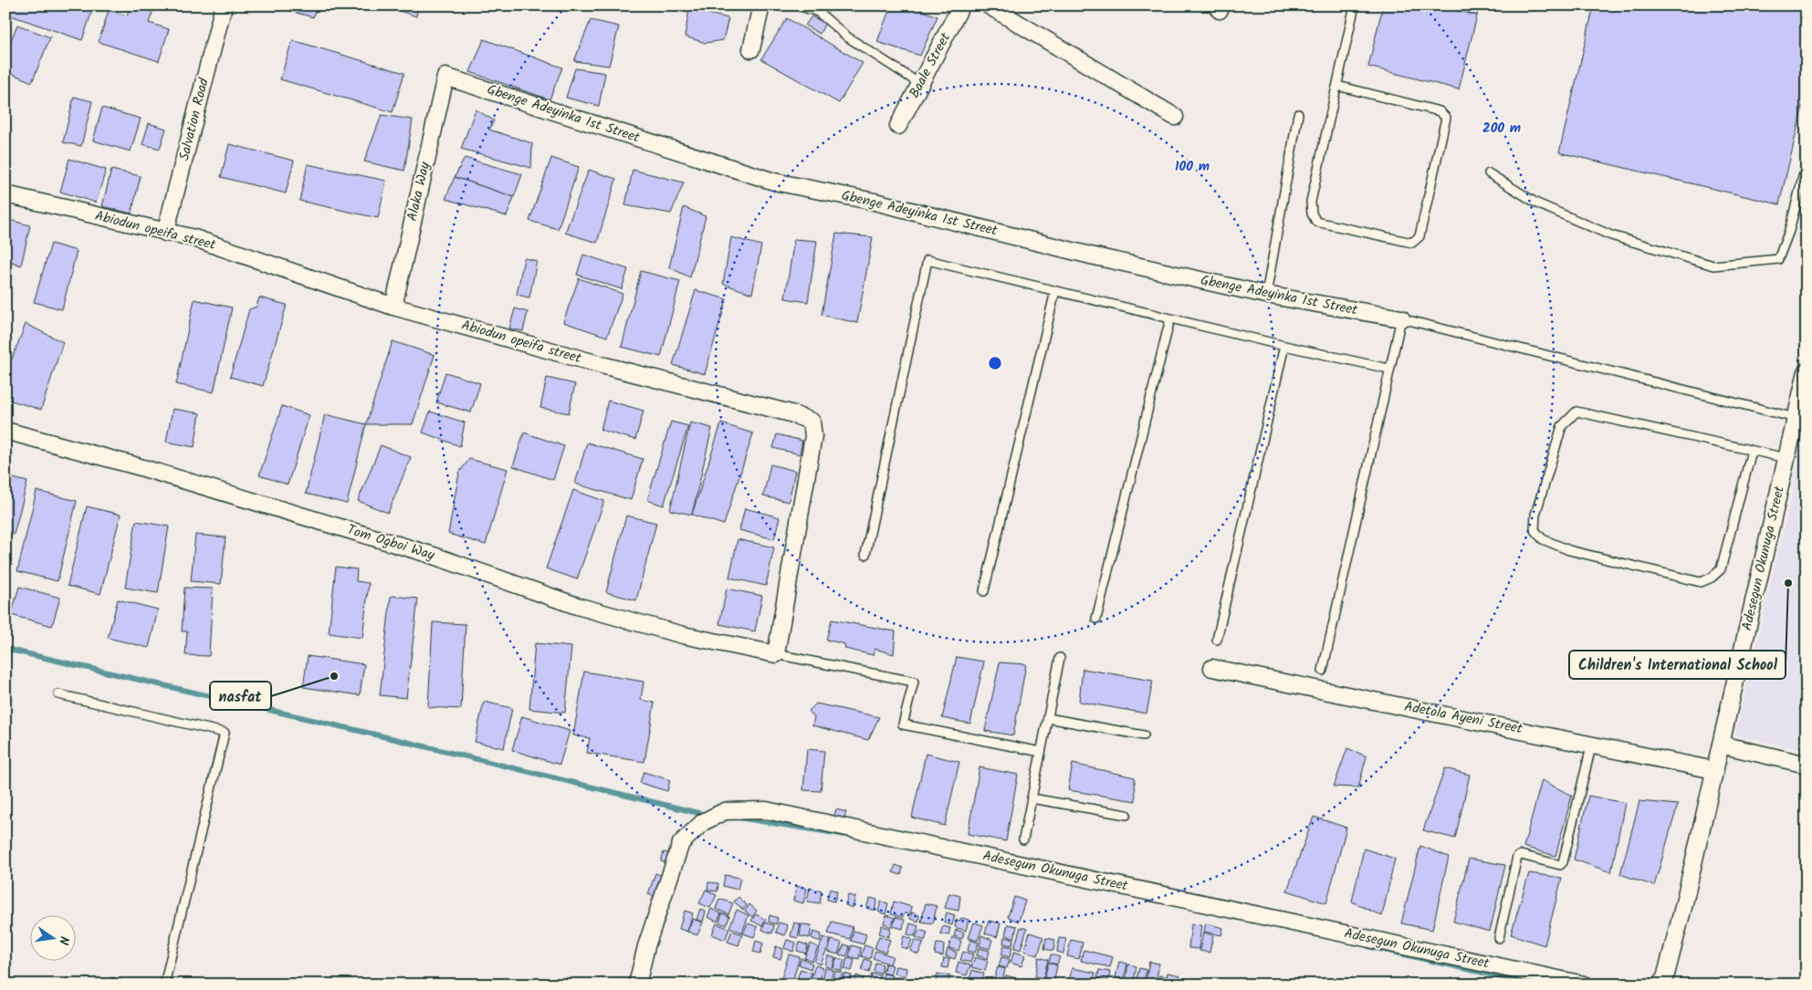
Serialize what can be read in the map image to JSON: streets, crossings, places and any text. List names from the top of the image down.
{
  "streets": {
    "street": [
      "Baale Street",
      "Gbenge Adeyinka 1st Street",
      "Salvation Road",
      "Alaka Way",
      "Abiodun opeifa street",
      "Tom Ogboi Way",
      "Adesegun Okunuga Street",
      "Adetola Ayeni Street"
    ]
  },
  "crossings": [
    ["Gbenge Adeyinka 1st Street", "Alaka Way"],
    ["Salvation Road", "Abiodun opeifa street"],
    ["Alaka Way", "Abiodun opeifa street"],
    ["Abiodun opeifa street", "Tom Ogboi Way"],
    ["Adesegun Okunuga Street", "Adetola Ayeni Street"]
  ],
  "places": ["Children's International School", "nasfat"],
  "north": "right",
  "rings": ["200 m", "100 m"]
}
